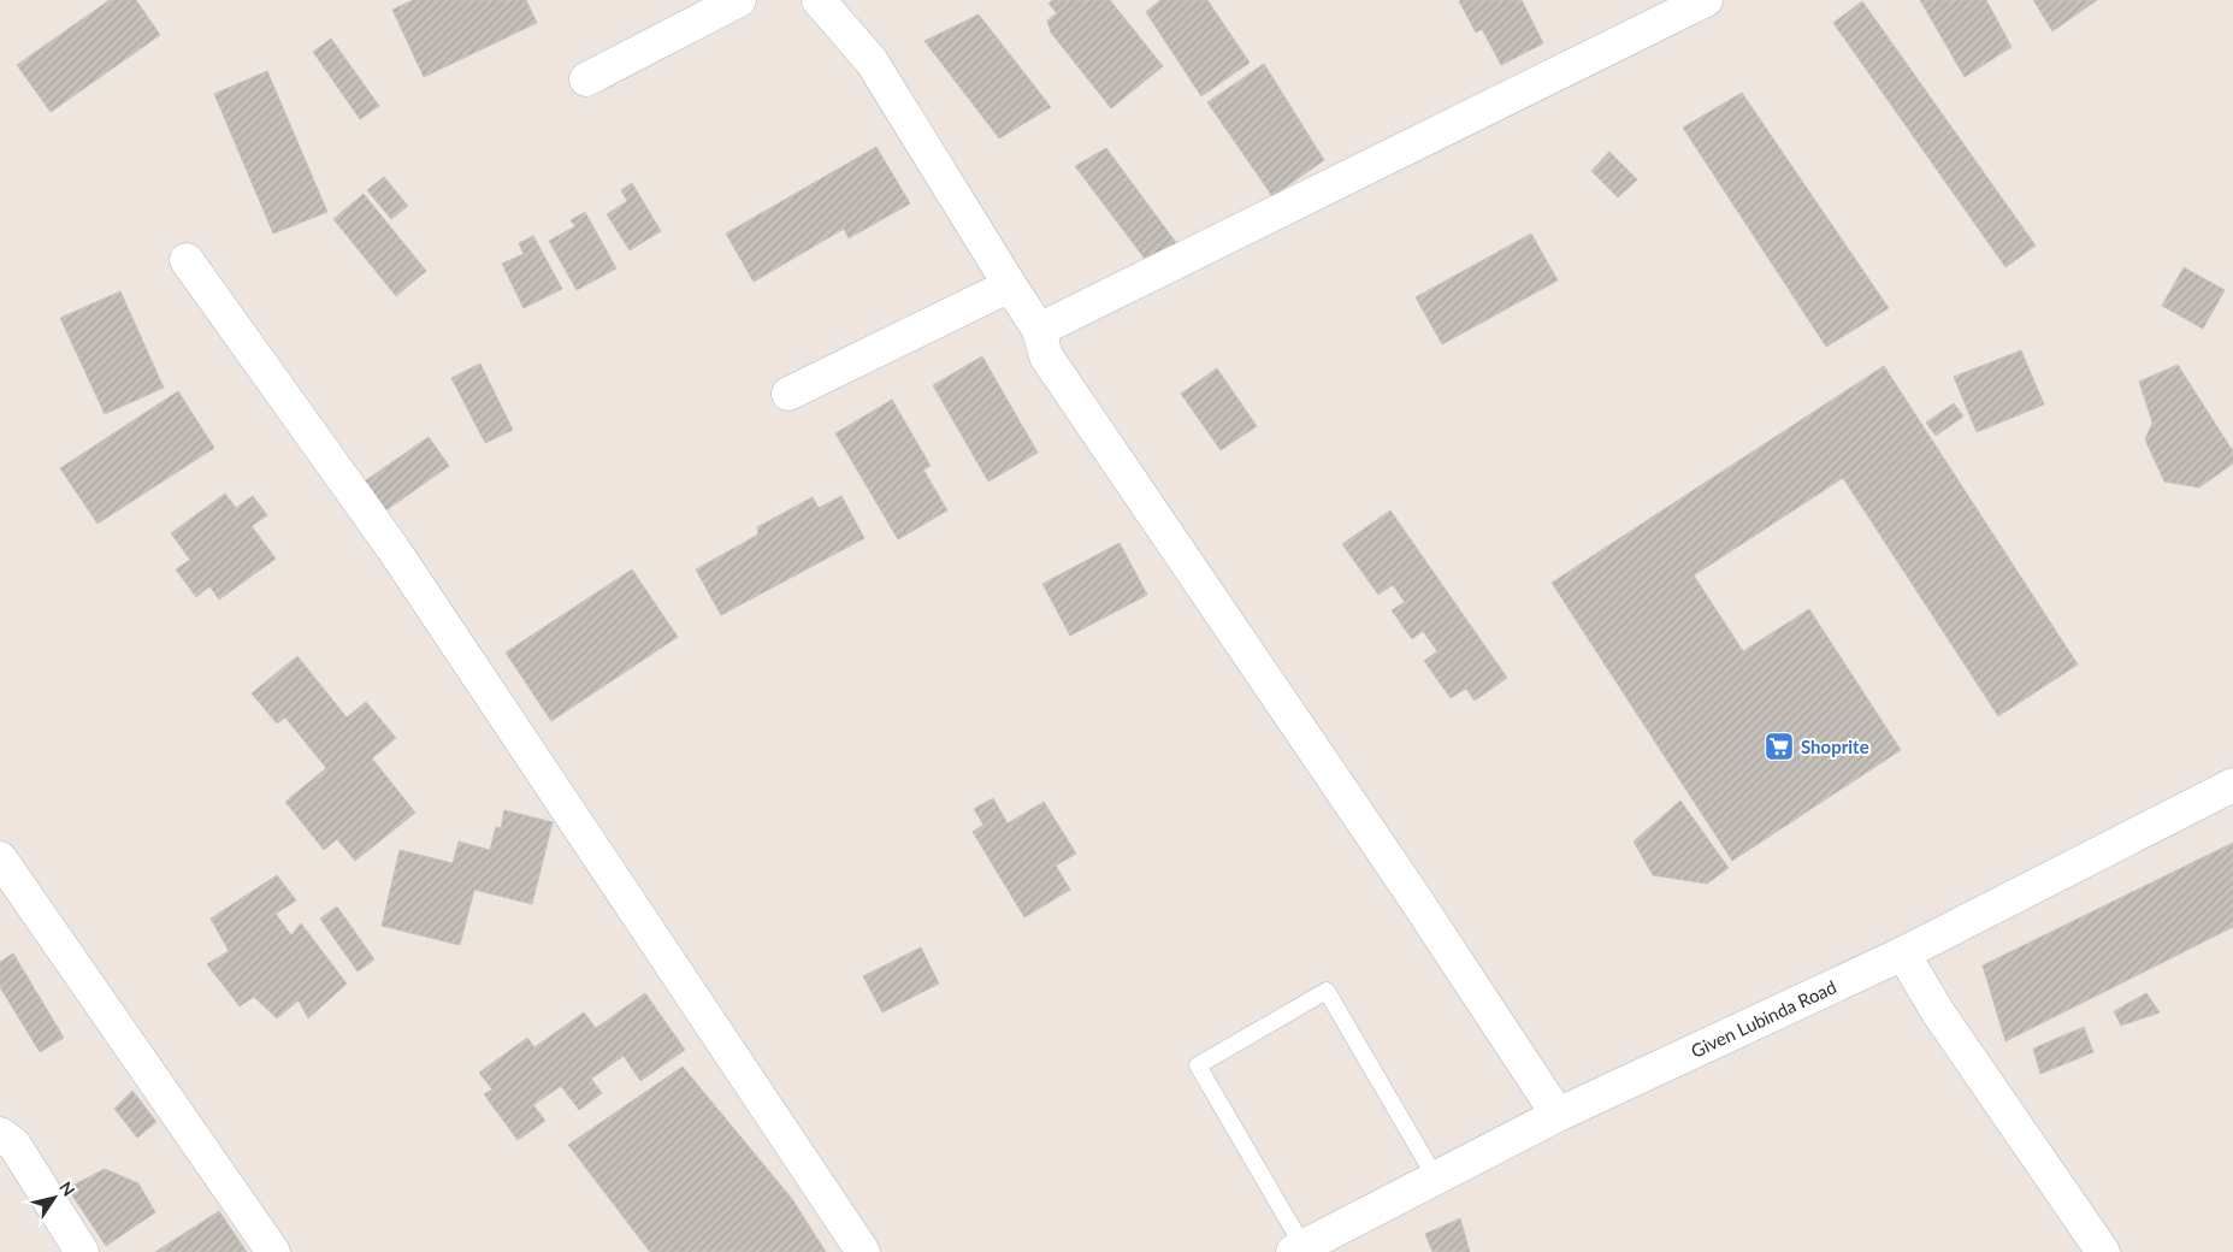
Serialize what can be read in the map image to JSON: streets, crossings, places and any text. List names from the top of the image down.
{
  "streets": {
    "street": ["Given Lubinda Road"]
  },
  "places": {
    "supermarket": ["Shoprite"]
  },
  "north": "top right"
}
